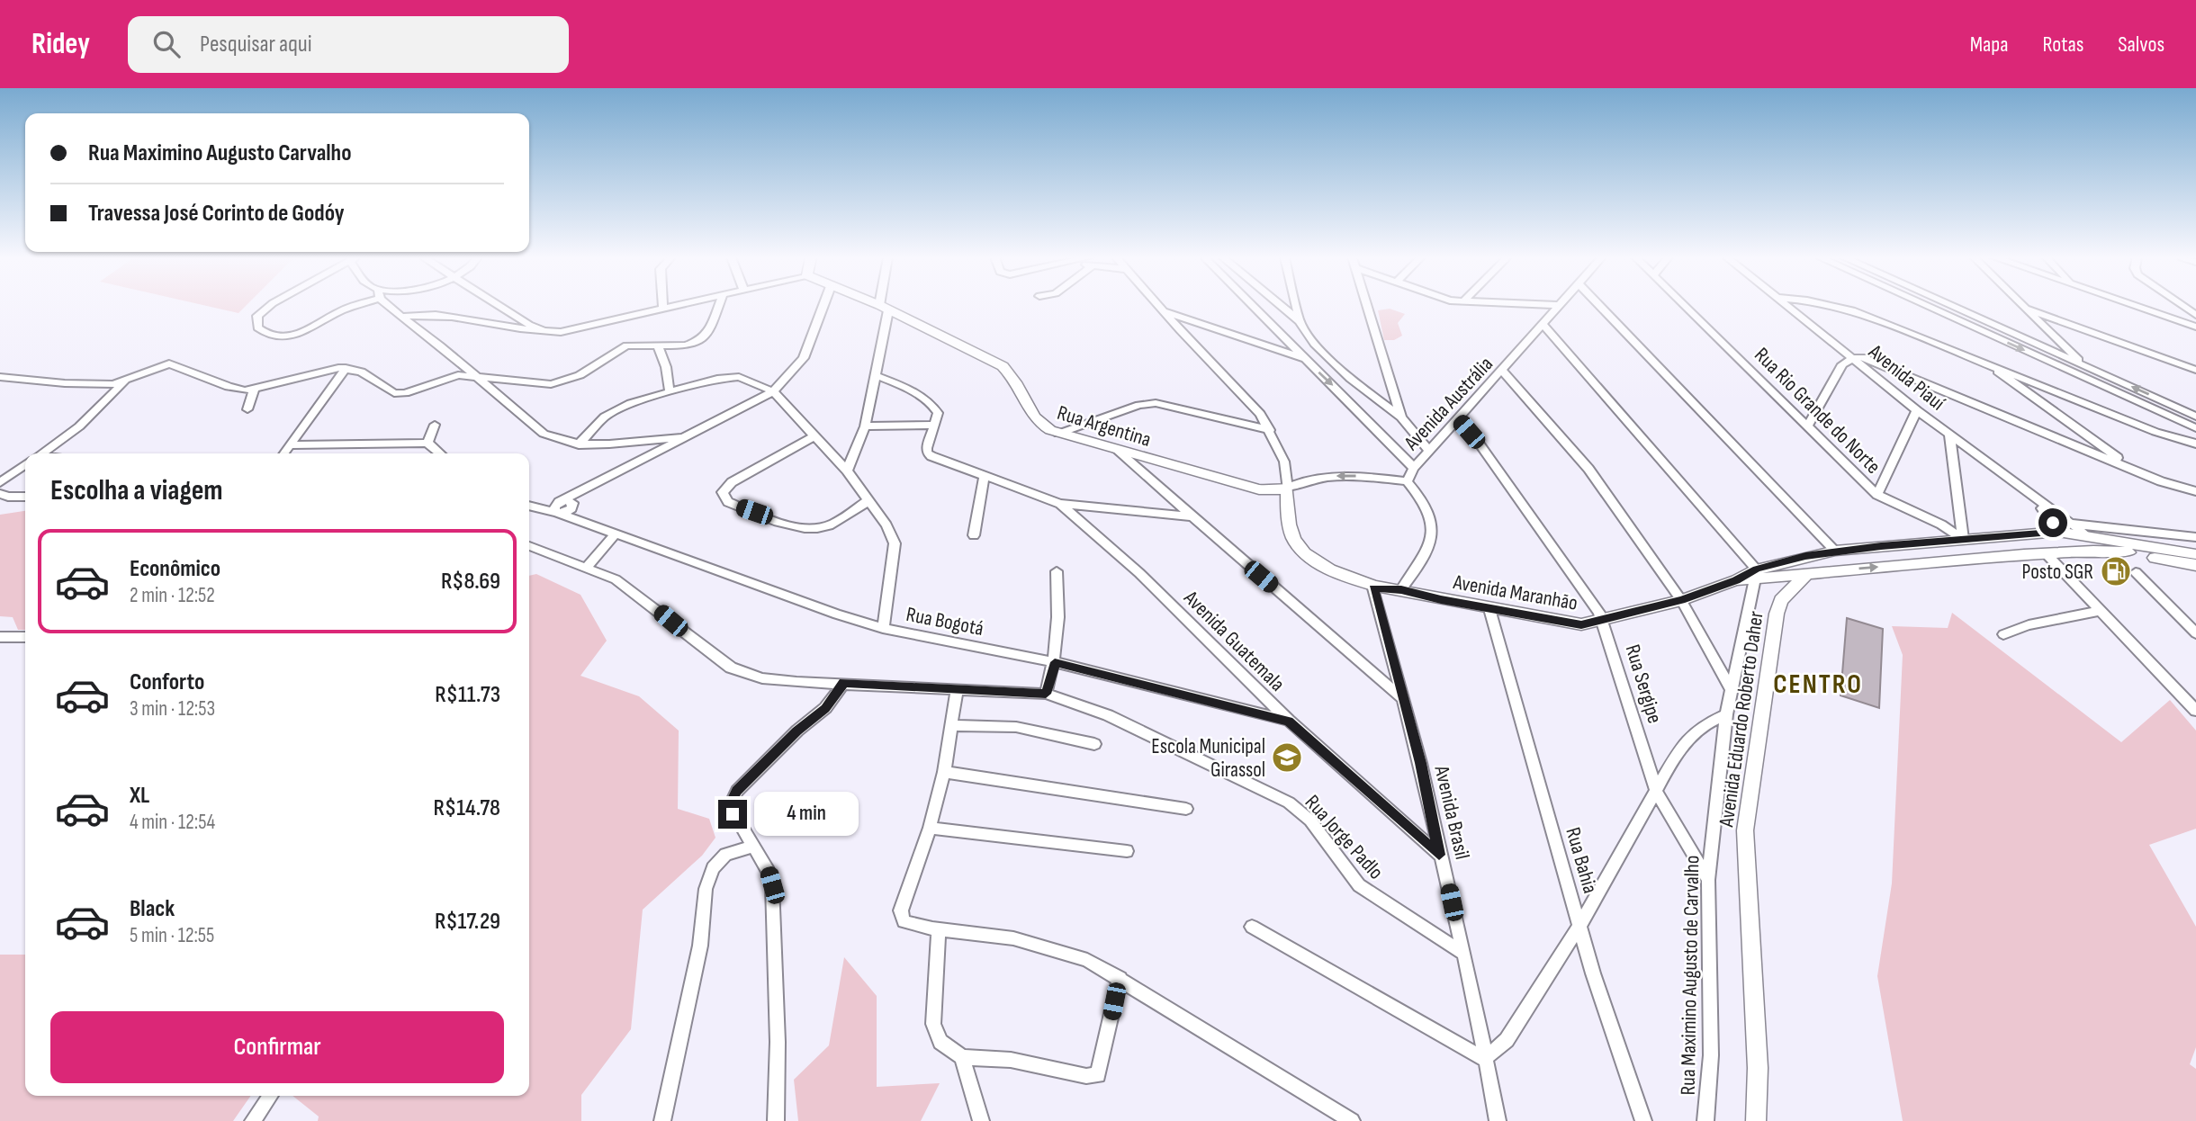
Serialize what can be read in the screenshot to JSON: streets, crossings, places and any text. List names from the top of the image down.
{
  "streets": {
    "main road": ["Rua Argentina", "Avenida Maranhão", "Avenida Eduardo Roberto Daher"],
    "street": [
      "Avenida Piauí",
      "Avenida Austrália",
      "Rua Rio Grande do Norte",
      "Rua Bogotá",
      "Avenida Guatemala",
      "Rua Sergipe",
      "Avenida Brasil",
      "Rua Jorge Padlo",
      "Rua Bahia",
      "Rua Maximino Augusto de Carvalho"
    ]
  },
  "crossings": [
    ["Avenida Austrália", "Rua Argentina"],
    ["Avenida Austrália", "Avenida Maranhão"],
    ["Avenida Austrália", "Rua Sergipe"],
    ["Avenida Austrália", "Avenida Brasil"],
    ["Rua Argentina", "Avenida Maranhão"],
    ["Rua Argentina", "Avenida Brasil"],
    ["Avenida Maranhão", "Rua Sergipe"],
    ["Avenida Maranhão", "Avenida Brasil"],
    ["Avenida Maranhão", "Rua Bahia"],
    ["Avenida Maranhão", "Rua Maximino Augusto de Carvalho"],
    ["Rua Bogotá", "Avenida Guatemala"],
    ["Avenida Guatemala", "Avenida Brasil"],
    ["Rua Sergipe", "Rua Maximino Augusto de Carvalho"],
    ["Avenida Brasil", "Rua Jorge Padlo"]
  ],
  "districts": ["CENTRO"],
  "places": {
    "fuel station": ["Posto SGR"],
    "school or university": ["Escola Municipal Girassol"]
  },
  "page": {
    "header": "Ridey",
    "search": "Pesquisar aqui",
    "nav": ["Mapa", "Rotas", "Salvos"],
    "banner": ["Rua Maximino Augusto Carvalho", "Travessa José Corinto de Godóy"],
    "heading": "Escolha a viagem",
    "list": [
      {
        "name": "Econômico",
        "note": "2 min · 12:52",
        "value": "R$8.69"
      },
      {
        "name": "Conforto",
        "note": "3 min · 12:53",
        "value": "R$11.73"
      },
      {
        "name": "XL",
        "note": "4 min · 12:54",
        "value": "R$14.78"
      },
      {
        "name": "Black",
        "note": "5 min · 12:55",
        "value": "R$17.29"
      }
    ],
    "bubble": "4 min",
    "buttons": "Confirmar"
  }
}
